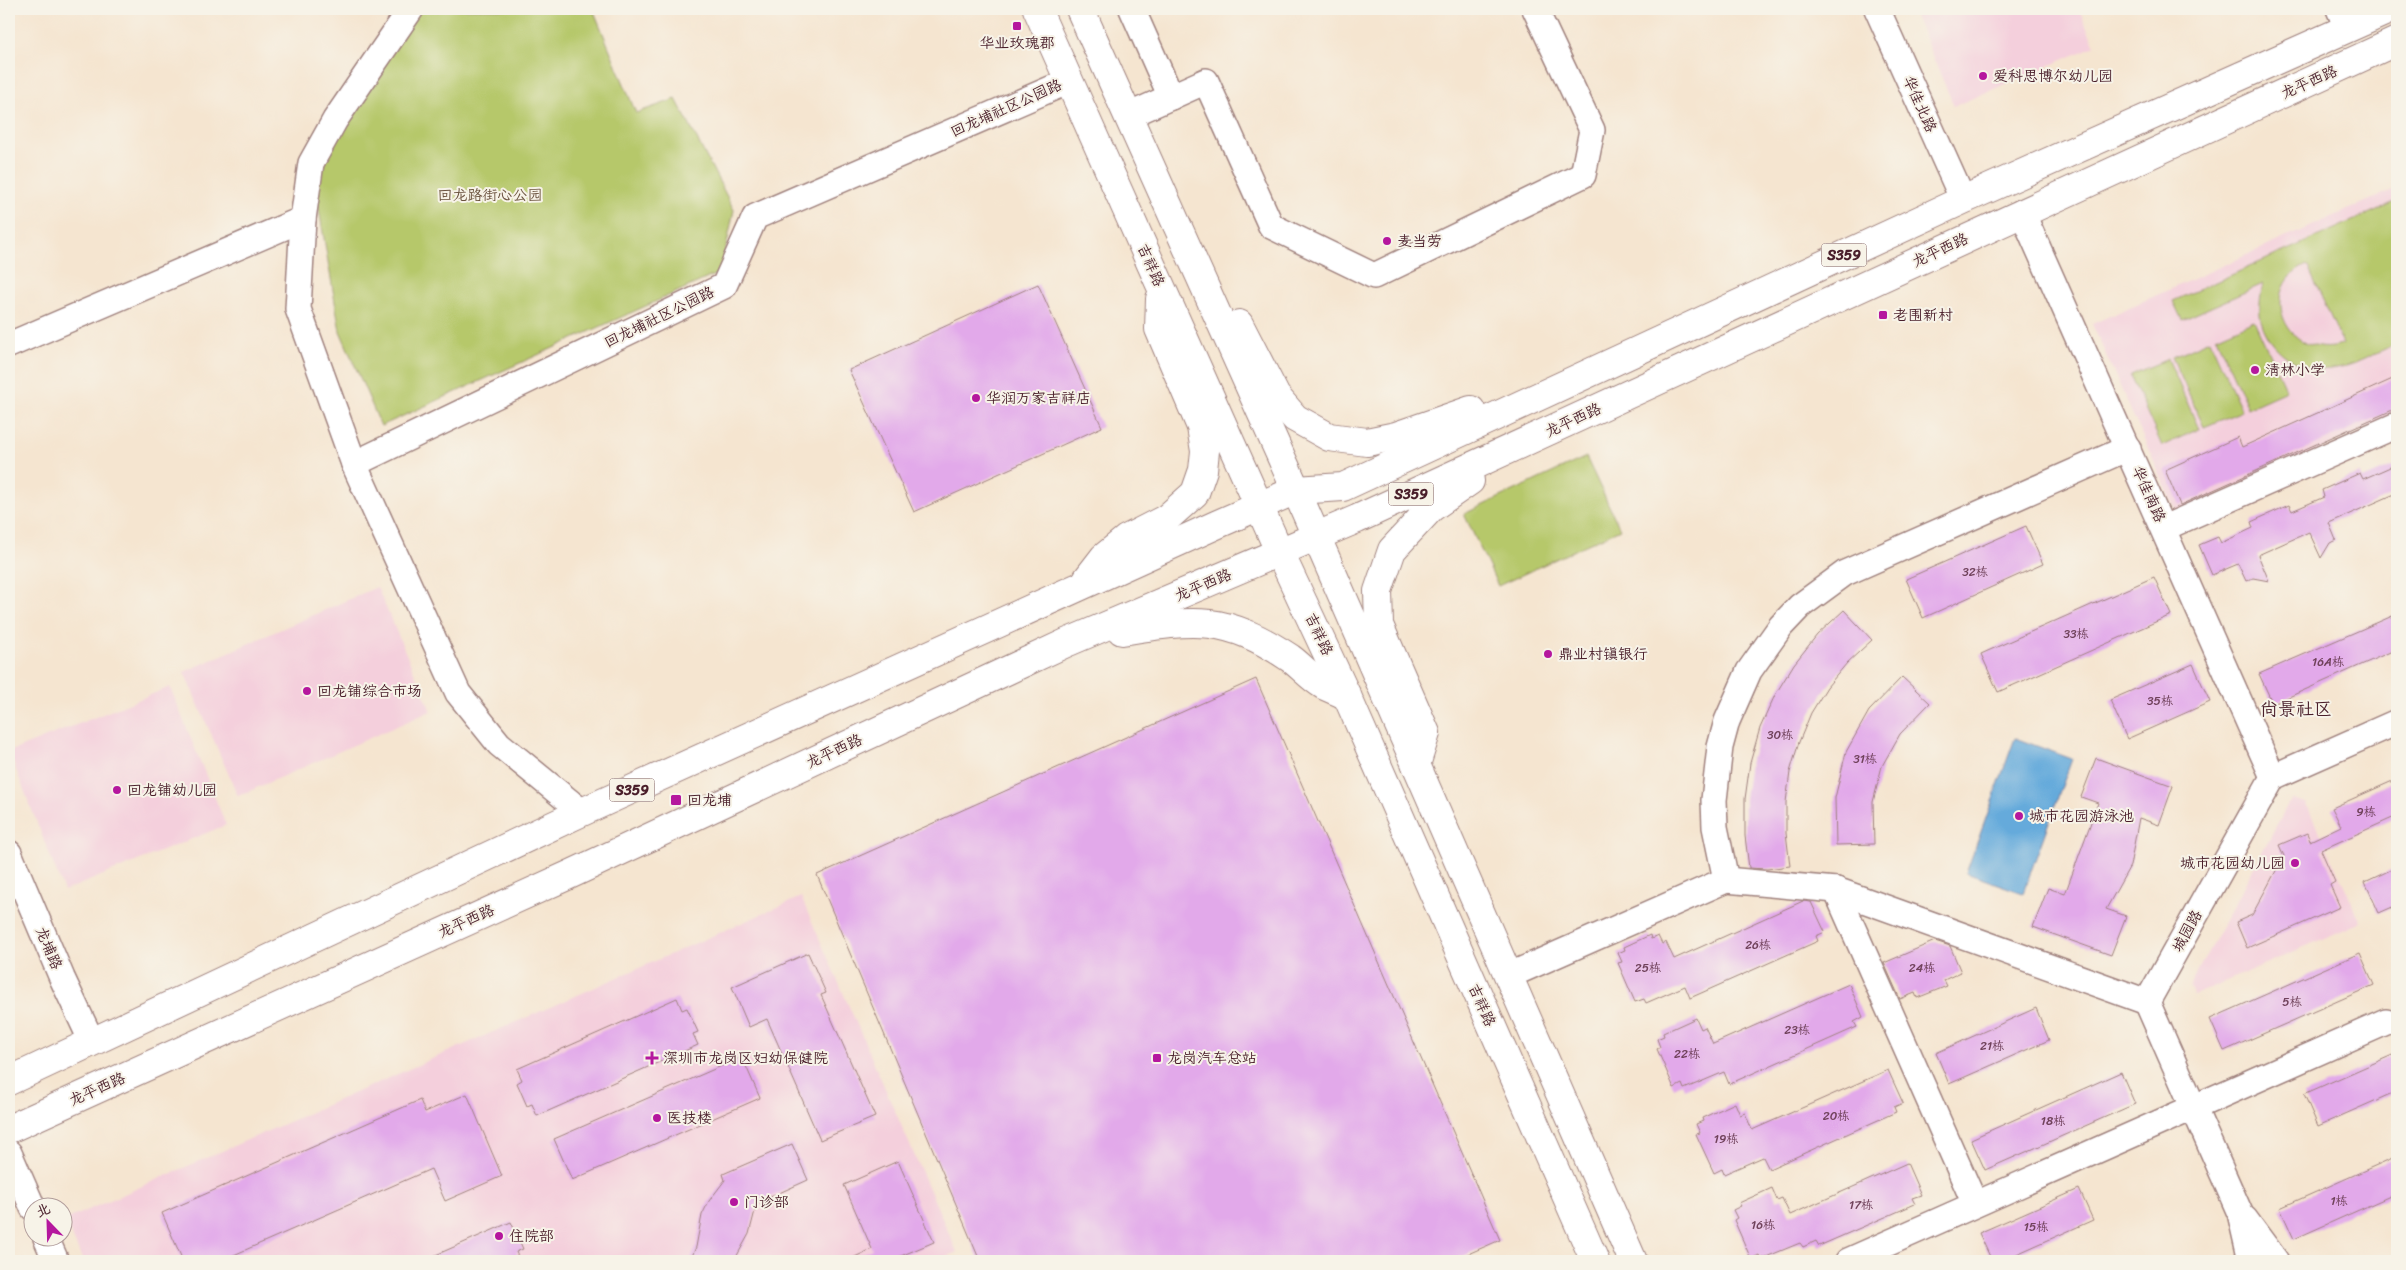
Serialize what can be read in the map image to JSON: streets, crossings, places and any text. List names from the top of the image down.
{
  "streets": {
    "main road": ["龙平西路", "S359", "吉祥路"],
    "street": [
      "华佳北路",
      "回龙埔社区公园路",
      "华佳南路",
      "城园路",
      "龙埔路"
    ]
  },
  "crossings": [
    ["龙平西路", "吉祥路"],
    ["龙平西路", "华佳南路"],
    ["华佳北路", "S359"],
    ["回龙埔社区公园路", "吉祥路"],
    ["S359", "吉祥路"],
    ["S359", "龙埔路"],
    ["华佳南路", "城园路"]
  ],
  "districts": ["尚景社区"],
  "parks": ["回龙路街心公园"],
  "places": {
    "transit": [
      "华业玫瑰郡",
      "老围新村",
      "回龙埔",
      "龙岗汽车总站"
    ],
    "other": [
      "爱科思博尔幼儿园",
      "麦当劳",
      "清林小学",
      "华润万家吉祥店",
      "鼎业村镇银行",
      "回龙铺综合市场",
      "回龙铺幼儿园",
      "城市花园游泳池",
      "城市花园幼儿园",
      "医技楼",
      "门诊部",
      "住院部"
    ],
    "health": ["深圳市龙岗区妇幼保健院"]
  },
  "house_numbers": [
    "32栋",
    "33栋",
    "16A栋",
    "35栋",
    "30栋",
    "31栋",
    "9栋",
    "26栋",
    "25栋",
    "24栋",
    "5栋",
    "23栋",
    "21栋",
    "22栋",
    "20栋",
    "18栋",
    "19栋",
    "1栋",
    "17栋",
    "16栋",
    "15栋"
  ],
  "north": "top left"
}
